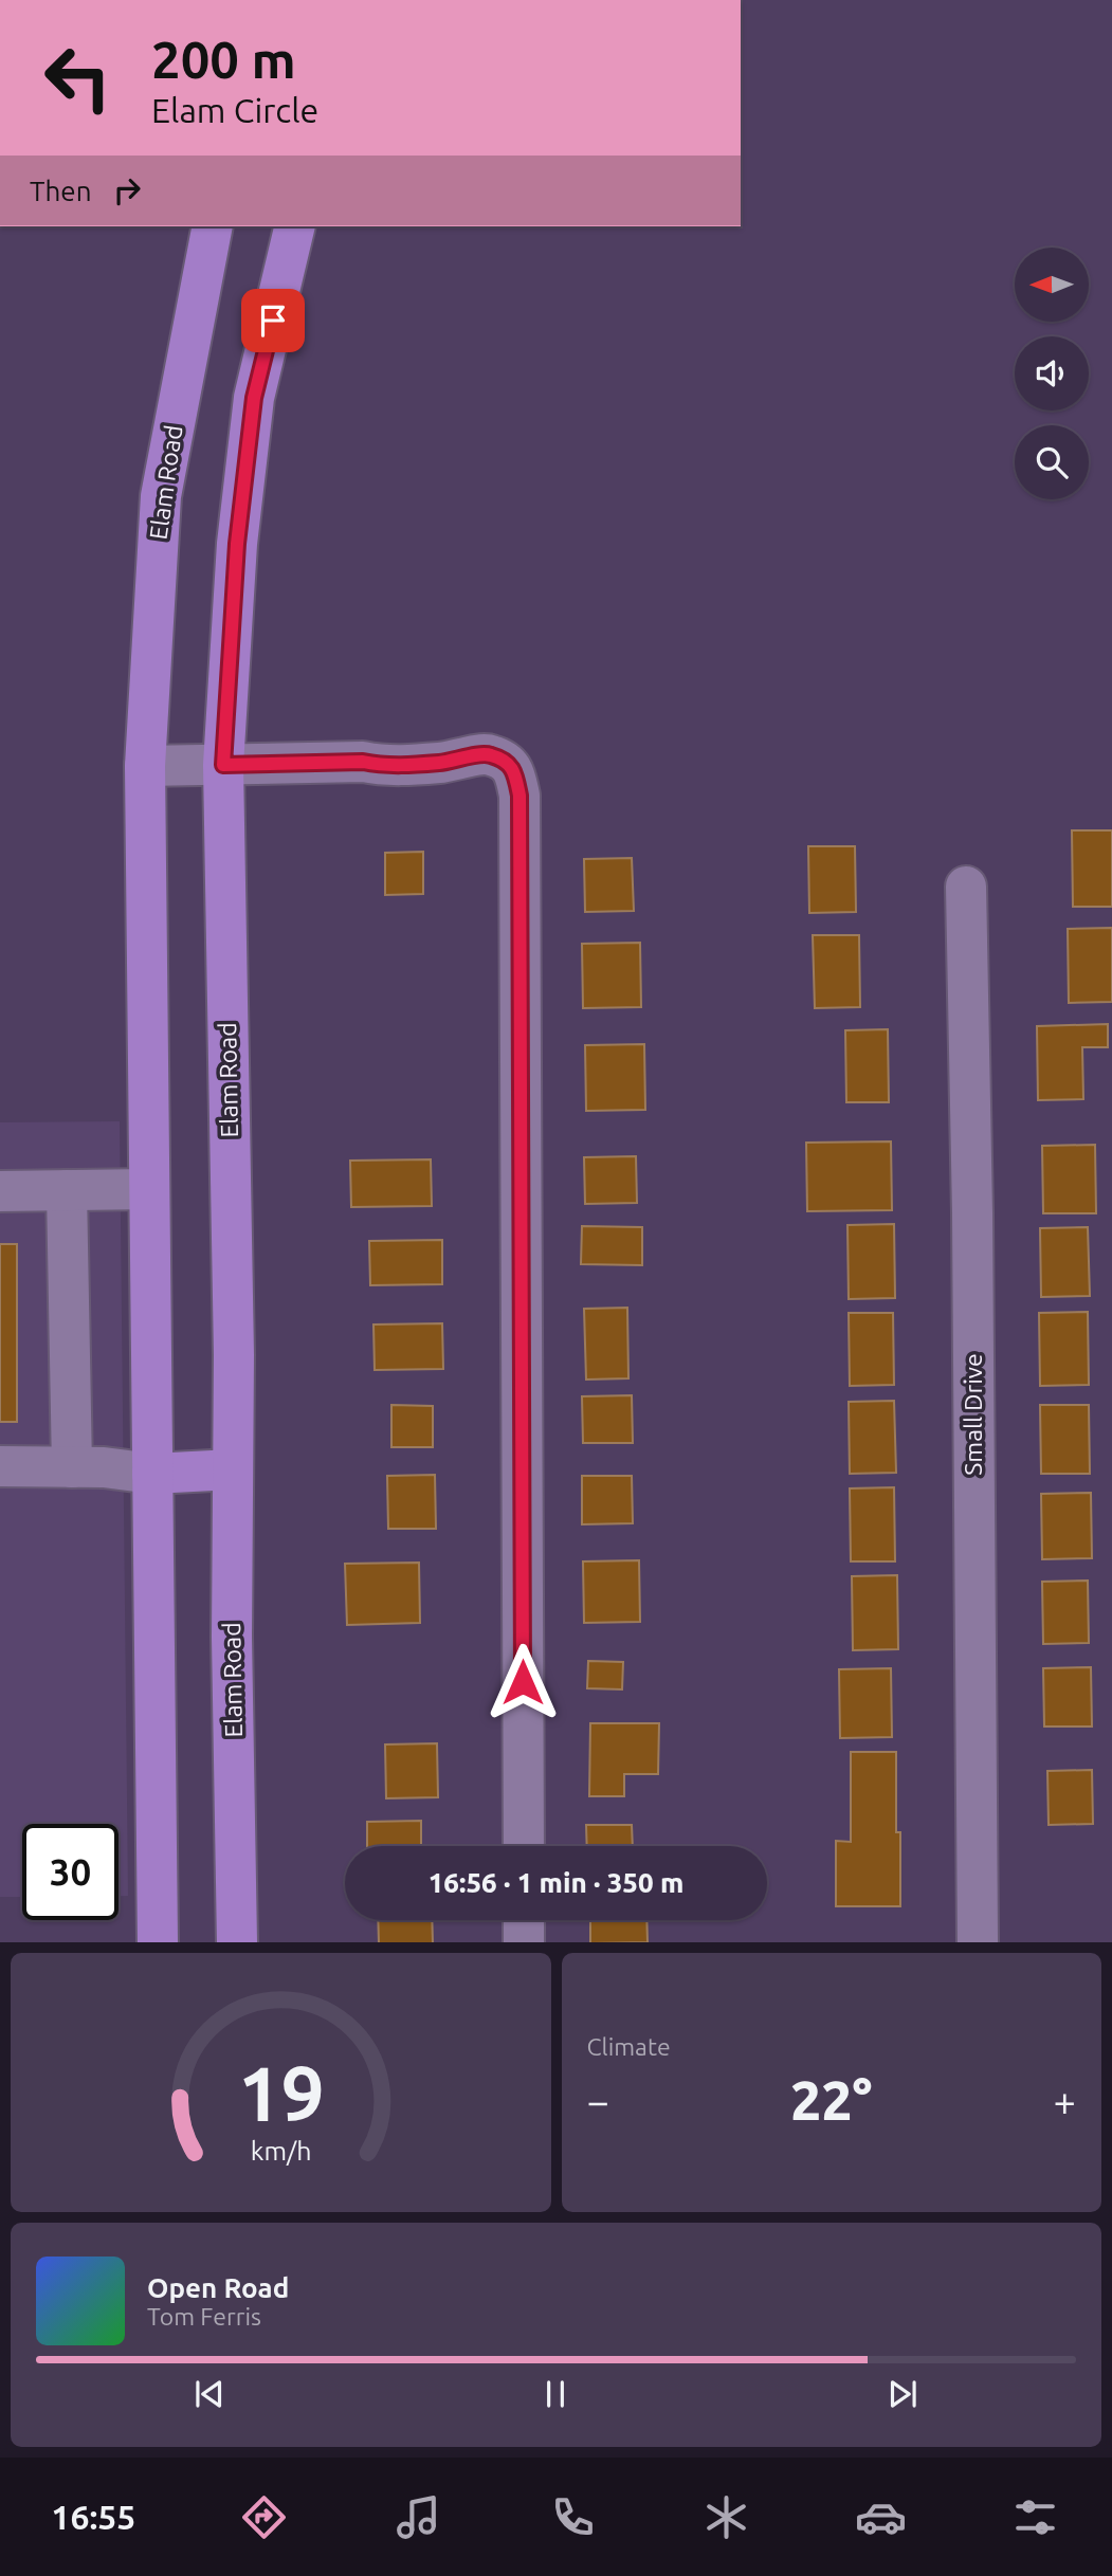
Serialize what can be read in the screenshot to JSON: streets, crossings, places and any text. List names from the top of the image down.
{
  "streets": {
    "main road": ["Elam Road"],
    "street": ["Small Drive"]
  },
  "north": "left",
  "page": {
    "turn": ["200 m", "Elam Circle"],
    "then": "Then",
    "limit": "30",
    "trip": "16:56 · 1 min · 350 m",
    "tile": "Climate",
    "heat": ["−", "22°", "+"],
    "song": ["Open Road", "Tom Ferris"],
    "tabs": "16:55",
    "gauge": ["19", "km/h"]
  }
}
